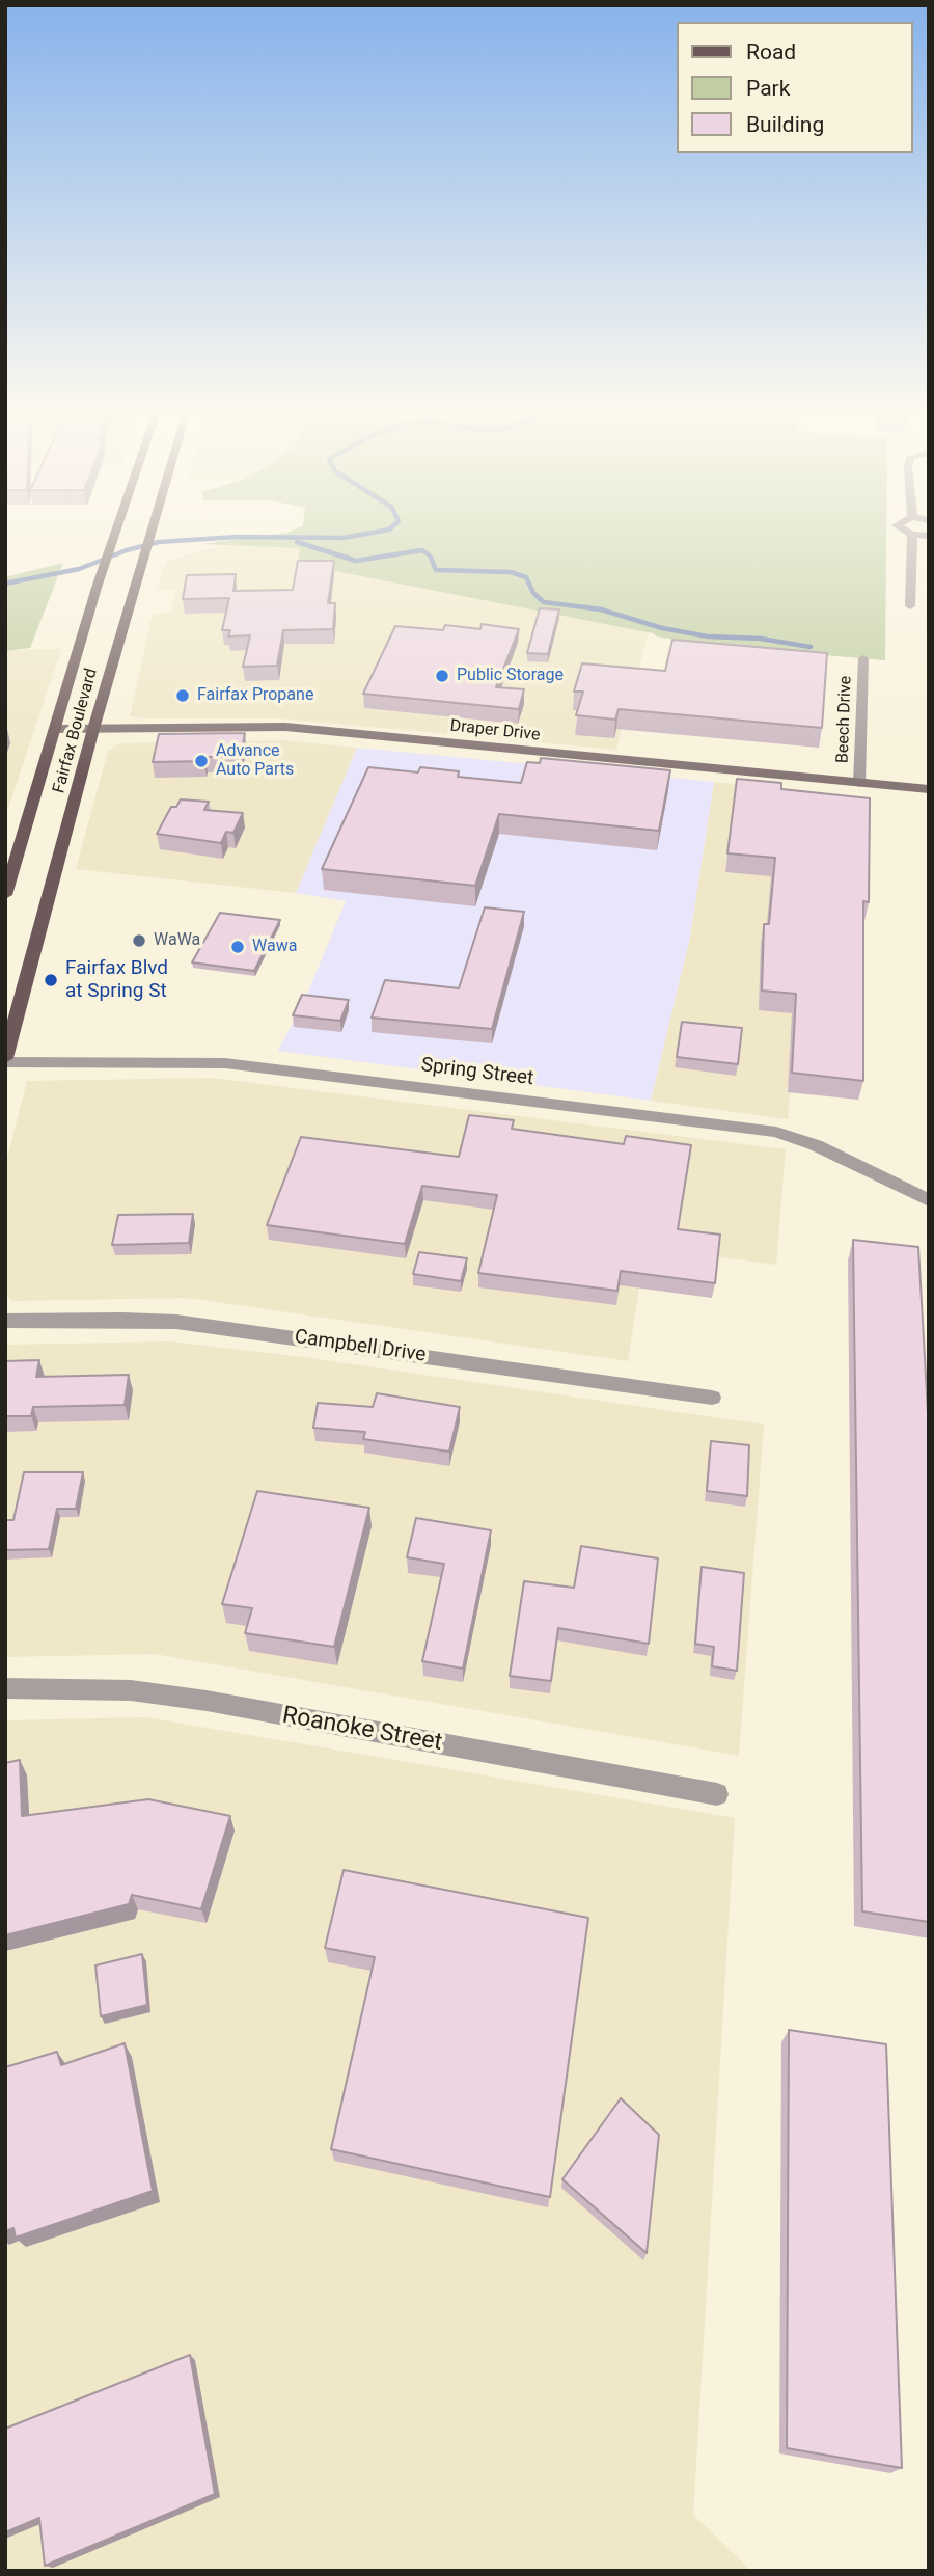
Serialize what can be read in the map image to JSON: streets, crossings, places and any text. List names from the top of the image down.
{
  "streets": {
    "main road": ["Fairfax Boulevard"],
    "street": [
      "Beech Drive",
      "Draper Drive",
      "Spring Street",
      "Campbell Drive",
      "Roanoke Street"
    ]
  },
  "crossings": [
    ["Beech Drive", "Draper Drive"],
    ["Fairfax Boulevard", "Draper Drive"],
    ["Fairfax Boulevard", "Spring Street"]
  ],
  "places": [
    "Public Storage",
    "Fairfax Propane",
    "Advance Auto Parts",
    "WaWa",
    "Wawa",
    "Fairfax Blvd at Spring St"
  ],
  "legend": ["Road", "Park", "Building"]
}
